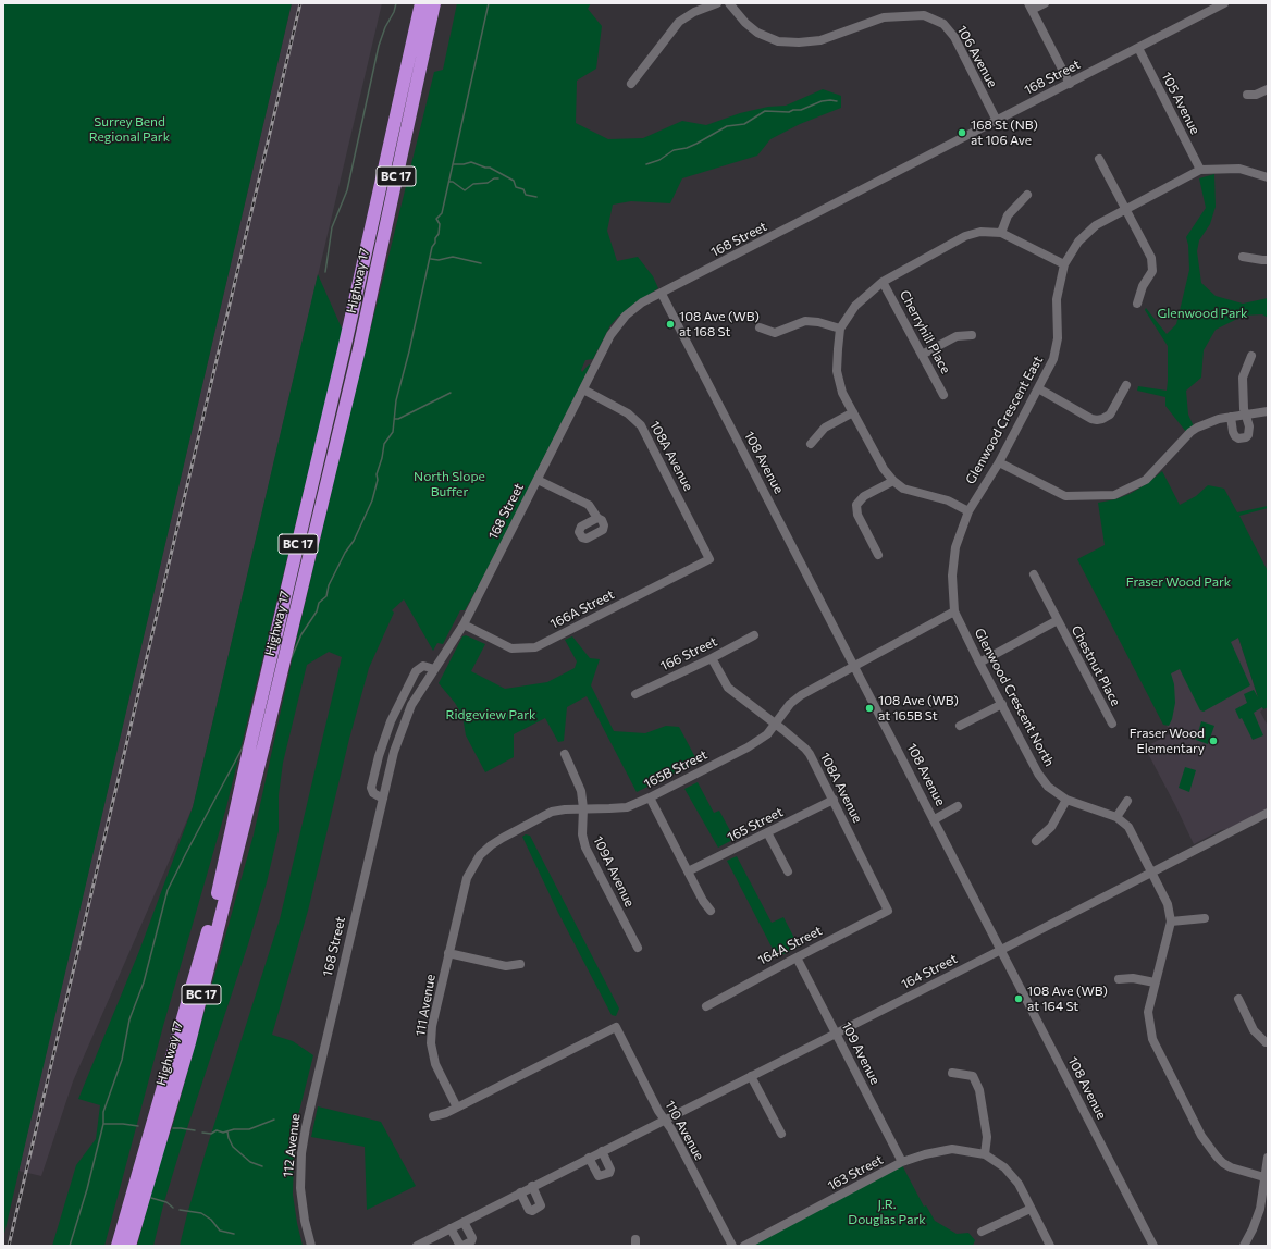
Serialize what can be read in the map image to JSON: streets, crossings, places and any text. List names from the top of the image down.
{
  "streets": {
    "highway": ["BC 17", "Highway 17"],
    "street": [
      "106 Avenue",
      "168 Street",
      "105 Avenue",
      "Cherryhill Place",
      "Glenwood Crescent East",
      "108A Avenue",
      "108 Avenue",
      "166A Street",
      "166 Street",
      "Chestnut Place",
      "Glenwood Crescent North",
      "165B Street",
      "165 Street",
      "109A Avenue",
      "164A Street",
      "164 Street",
      "111 Avenue",
      "109 Avenue",
      "110 Avenue",
      "112 Avenue",
      "163 Street"
    ]
  },
  "crossings": [
    ["106 Avenue", "168 Street"],
    ["168 Street", "105 Avenue"],
    ["168 Street", "108A Avenue"],
    ["168 Street", "108 Avenue"],
    ["168 Street", "166A Street"],
    ["168 Street", "112 Avenue"],
    ["105 Avenue", "Glenwood Crescent East"],
    ["Glenwood Crescent East", "Glenwood Crescent North"],
    ["108A Avenue", "166A Street"],
    ["108A Avenue", "166 Street"],
    ["108A Avenue", "165B Street"],
    ["108A Avenue", "165 Street"],
    ["108A Avenue", "164A Street"],
    ["108 Avenue", "165B Street"],
    ["108 Avenue", "164 Street"],
    ["Chestnut Place", "Glenwood Crescent North"],
    ["Glenwood Crescent North", "165B Street"],
    ["Glenwood Crescent North", "164 Street"],
    ["165B Street", "109A Avenue"],
    ["165B Street", "111 Avenue"],
    ["164A Street", "109 Avenue"],
    ["164 Street", "109 Avenue"],
    ["164 Street", "110 Avenue"],
    ["111 Avenue", "110 Avenue"],
    ["109 Avenue", "163 Street"]
  ],
  "parks": [
    "Surrey Bend Regional Park",
    "Glenwood Park",
    "North Slope Buffer",
    "Fraser Wood Park",
    "Ridgeview Park",
    "J.R. Douglas Park"
  ],
  "places": [
    "168 St (NB) at 106 Ave",
    "108 Ave (WB) at 168 St",
    "108 Ave (WB) at 165B St",
    "Fraser Wood Elementary",
    "108 Ave (WB) at 164 St"
  ]
}
